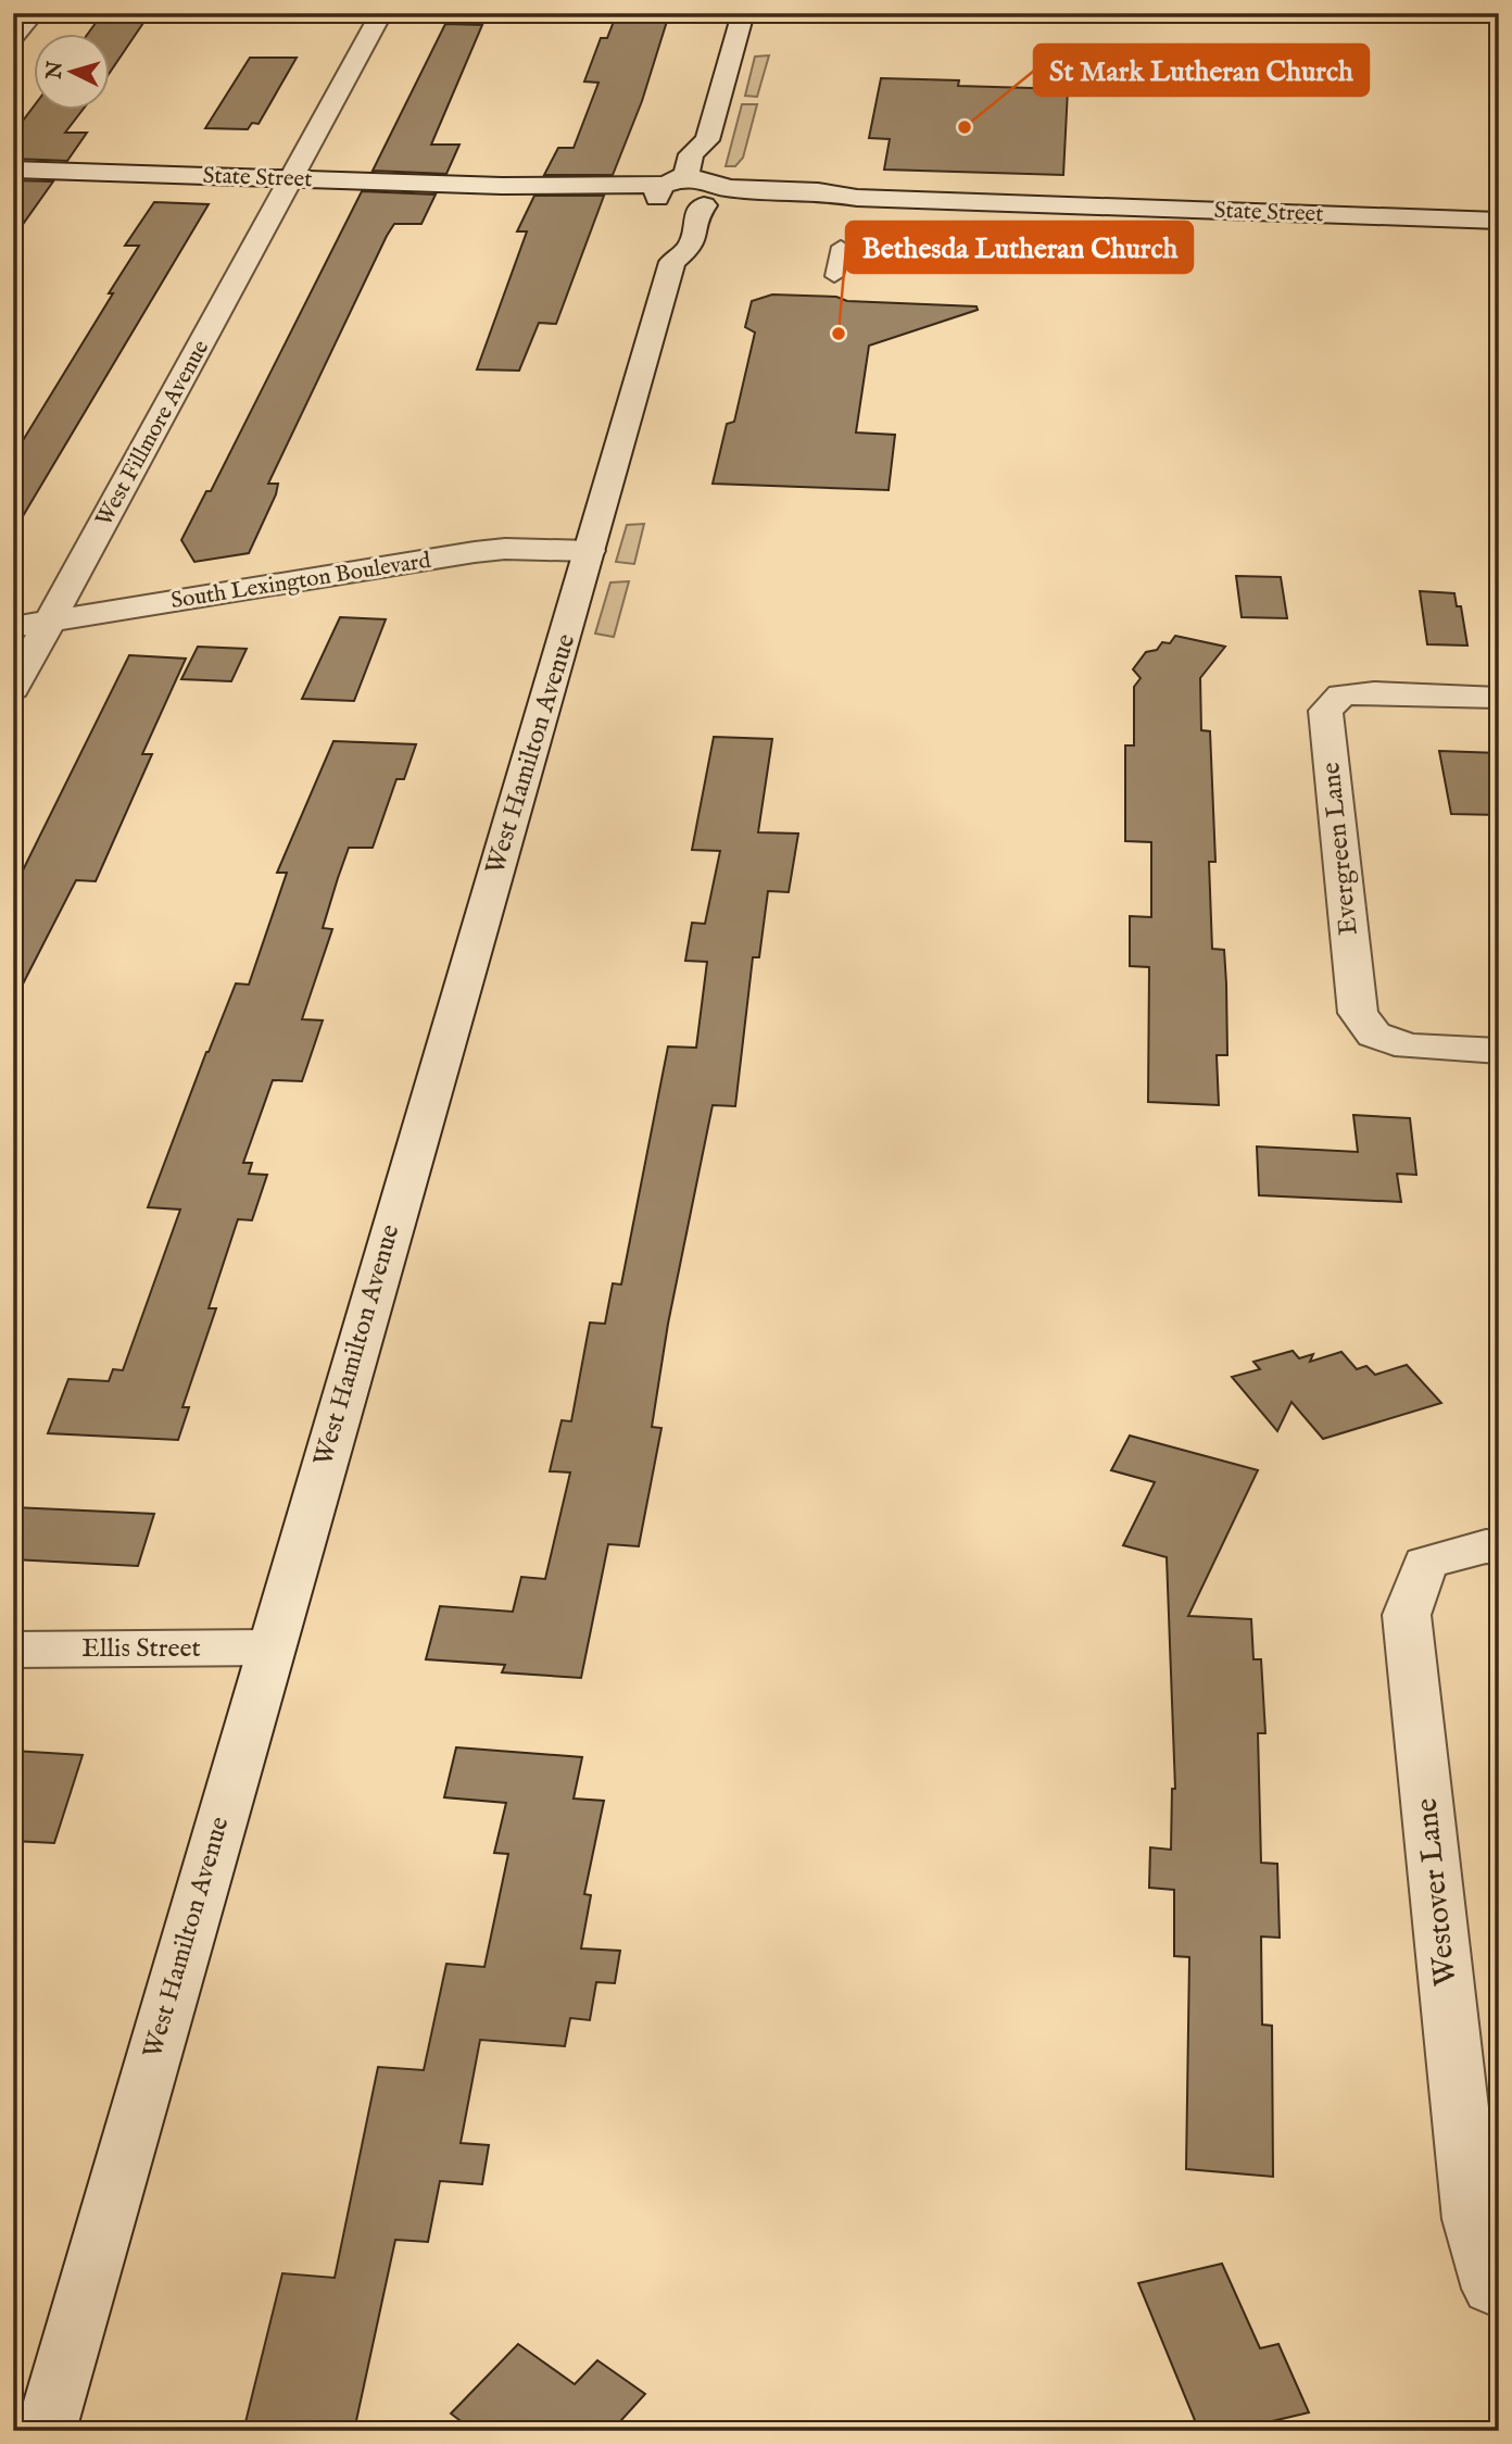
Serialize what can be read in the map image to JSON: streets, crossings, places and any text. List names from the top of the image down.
{
  "streets": {
    "street": [
      "State Street",
      "West Fillmore Avenue",
      "South Lexington Boulevard",
      "West Hamilton Avenue",
      "Evergreen Lane",
      "Ellis Street",
      "Westover Lane"
    ]
  },
  "crossings": [
    ["State Street", "West Fillmore Avenue"],
    ["State Street", "West Hamilton Avenue"],
    ["West Fillmore Avenue", "South Lexington Boulevard"],
    ["South Lexington Boulevard", "West Hamilton Avenue"],
    ["West Hamilton Avenue", "Ellis Street"]
  ],
  "places": ["St Mark Lutheran Church", "Bethesda Lutheran Church"],
  "north": "left"
}
